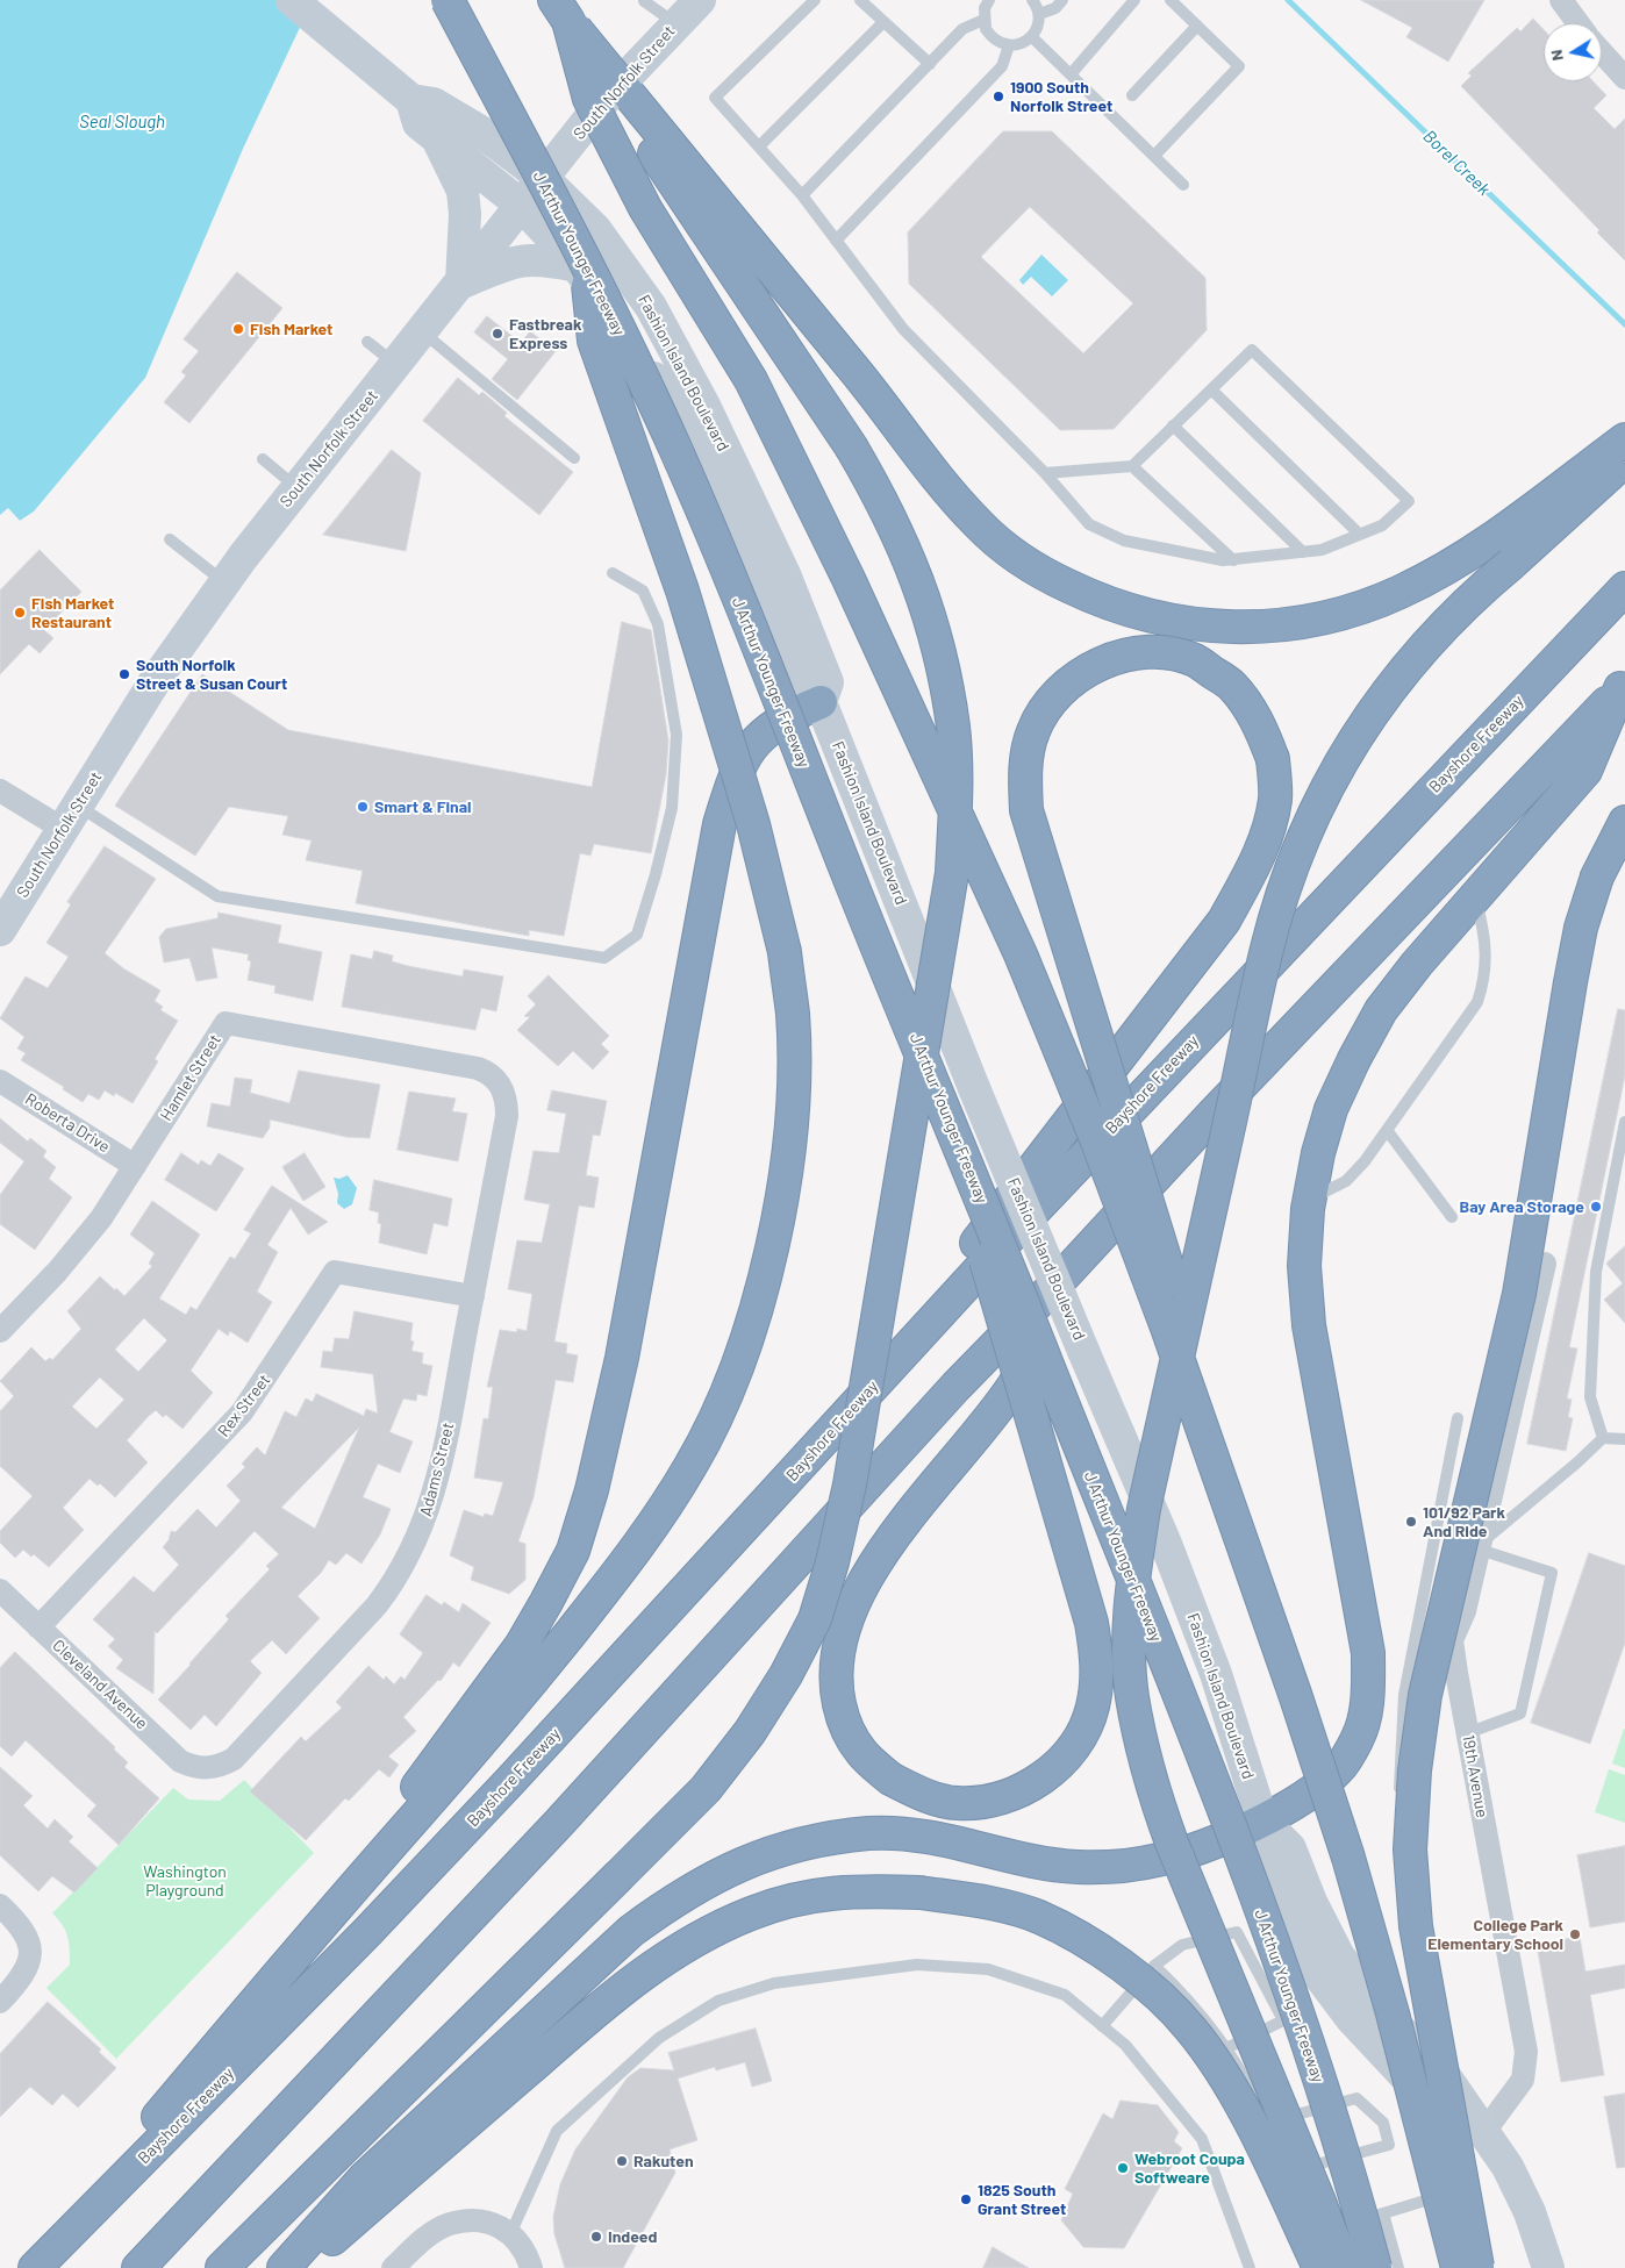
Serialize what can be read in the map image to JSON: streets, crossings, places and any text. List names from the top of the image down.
{
  "streets": {
    "highway": ["J Arthur Younger Freeway", "Bayshore Freeway"],
    "main road": ["South Norfolk Street", "Fashion Island Boulevard"],
    "street": [
      "Hamlet Street",
      "Roberta Drive",
      "Rex Street",
      "Adams Street",
      "Cleveland Avenue",
      "19th Avenue"
    ]
  },
  "crossings": [
    ["South Norfolk Street", "Fashion Island Boulevard"],
    ["J Arthur Younger Freeway", "Fashion Island Boulevard"],
    ["Fashion Island Boulevard", "19th Avenue"],
    ["Hamlet Street", "Roberta Drive"],
    ["Hamlet Street", "Adams Street"],
    ["Rex Street", "Adams Street"],
    ["Rex Street", "Cleveland Avenue"],
    ["Adams Street", "Cleveland Avenue"]
  ],
  "water": ["Seal Slough", "Borel Creek"],
  "parks": ["Washington Playground"],
  "places": [
    "1900 South Norfolk Street",
    "Fish Market",
    "Fastbreak Express",
    "Fish Market Restaurant",
    "South Norfolk Street & Susan Court",
    "Smart & Final",
    "Bay Area Storage",
    "101/92 Park And Ride",
    "College Park Elementary School",
    "Rakuten",
    "Webroot Coupa Softweare",
    "1825 South Grant Street",
    "Indeed"
  ],
  "north": "left"
}
